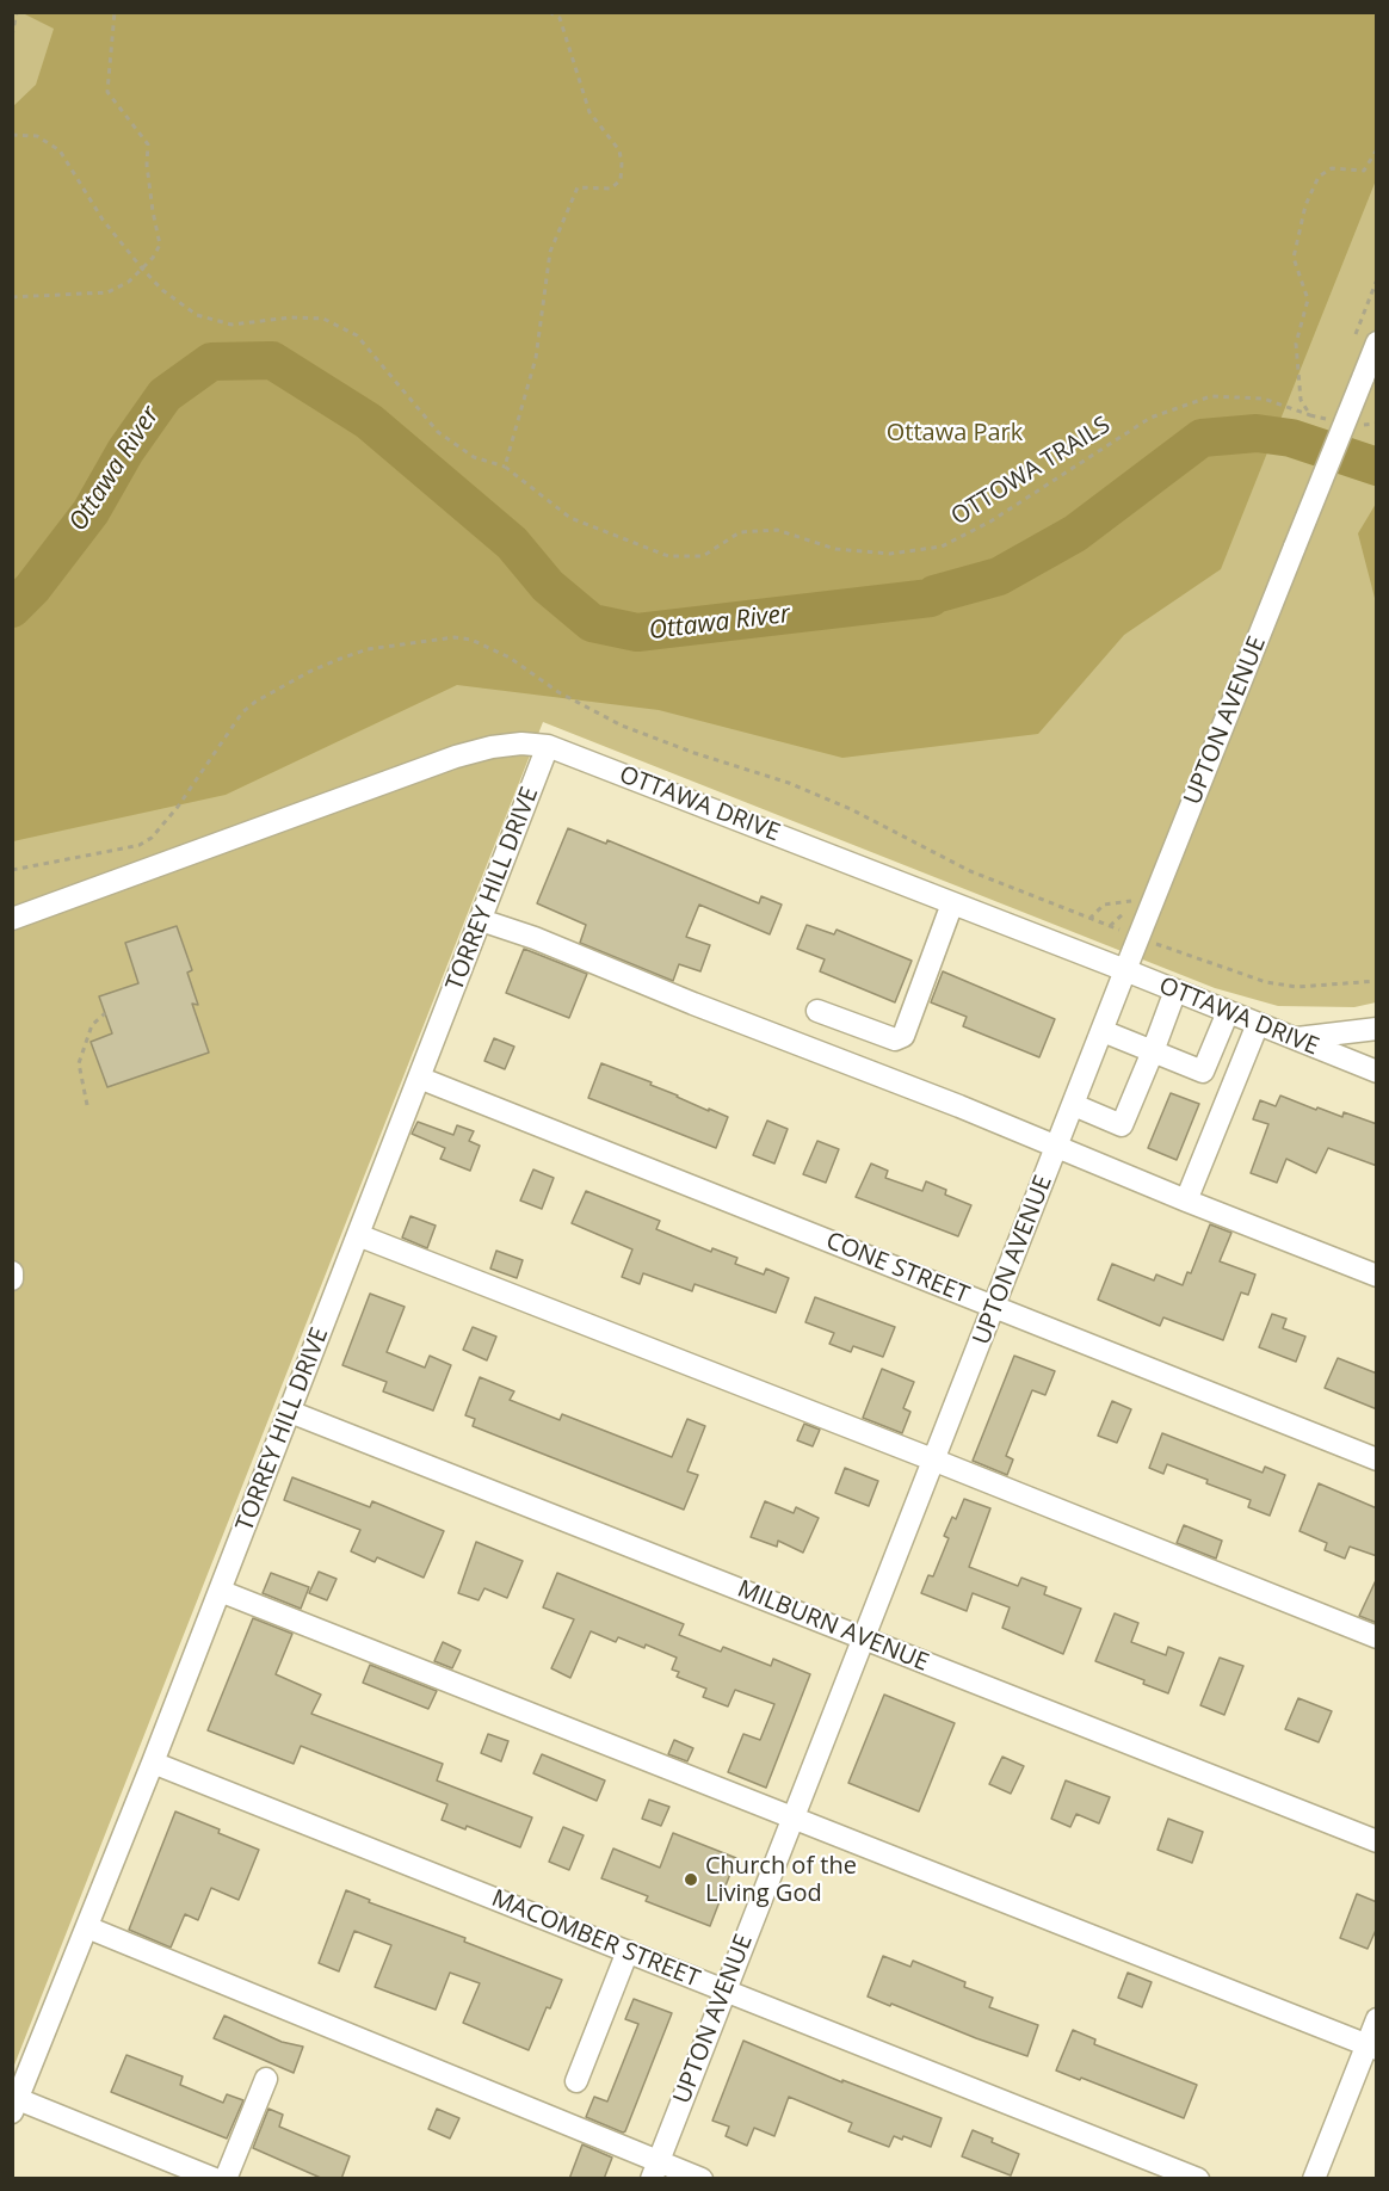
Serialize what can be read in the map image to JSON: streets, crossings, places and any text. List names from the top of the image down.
{
  "streets": {
    "street": [
      "UPTON AVENUE",
      "OTTAWA DRIVE",
      "TORREY HILL DRIVE",
      "CONE STREET",
      "MILBURN AVENUE",
      "MACOMBER STREET"
    ],
    "path": ["OTTOWA TRAILS"]
  },
  "crossings": [
    ["UPTON AVENUE", "OTTAWA DRIVE"],
    ["UPTON AVENUE", "CONE STREET"],
    ["UPTON AVENUE", "MILBURN AVENUE"],
    ["UPTON AVENUE", "MACOMBER STREET"],
    ["OTTAWA DRIVE", "TORREY HILL DRIVE"],
    ["TORREY HILL DRIVE", "CONE STREET"],
    ["TORREY HILL DRIVE", "MILBURN AVENUE"],
    ["TORREY HILL DRIVE", "MACOMBER STREET"]
  ],
  "water": ["Ottawa River"],
  "parks": ["Ottawa Park"],
  "places": ["Church of the Living God"]
}
